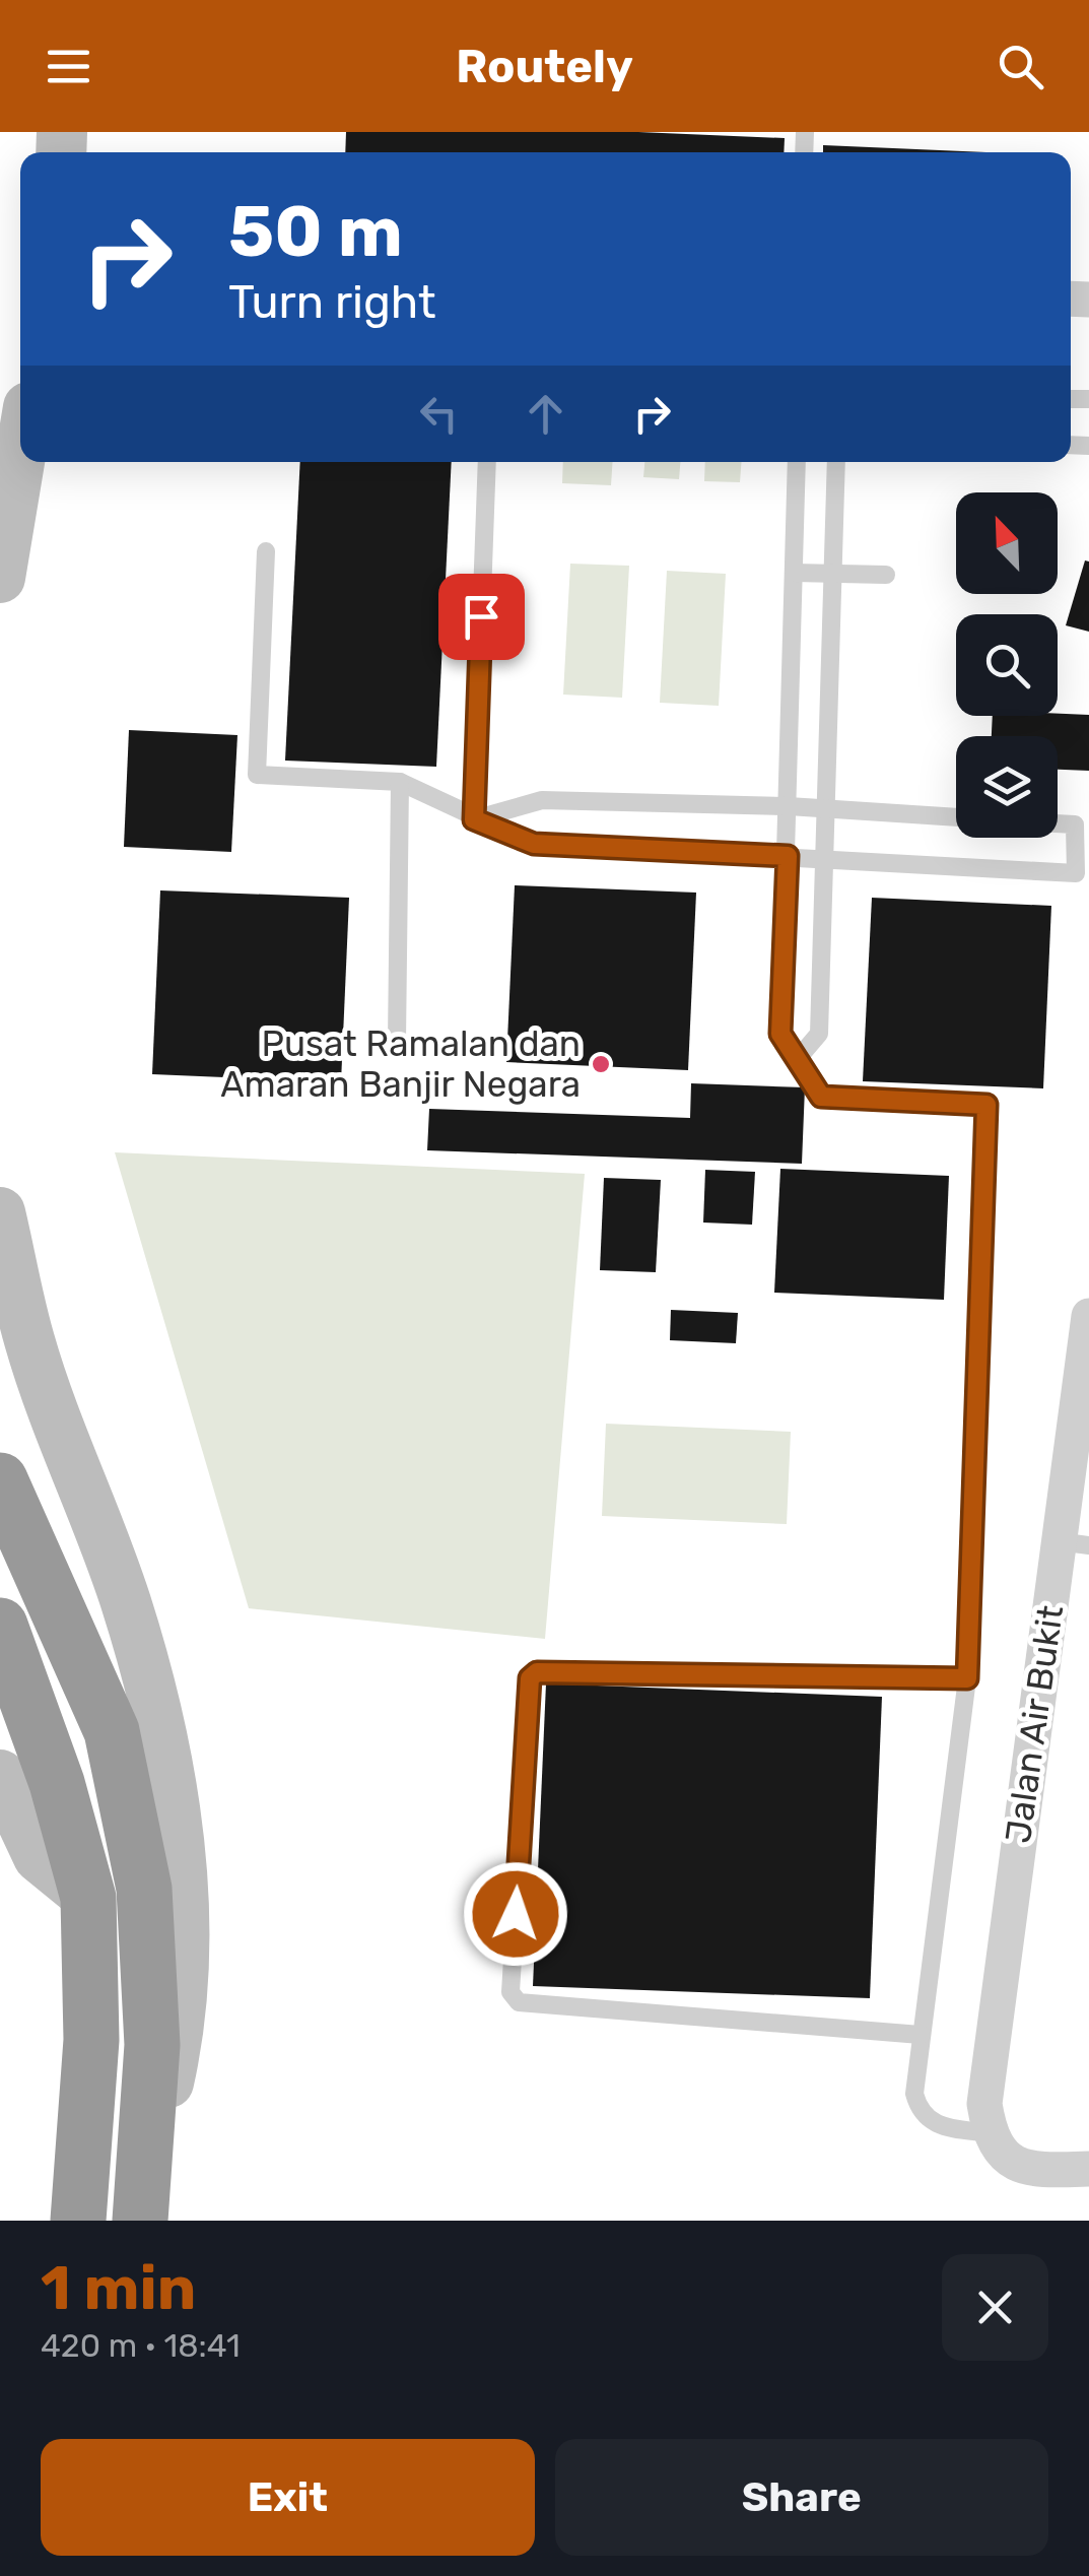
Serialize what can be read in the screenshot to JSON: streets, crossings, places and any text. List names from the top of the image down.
{
  "streets": {
    "street": ["Jalan Air Bukit"]
  },
  "places": ["Pusat Ramalan dan Amaran Banjir Negara"],
  "north": "top left",
  "page": {
    "header": "Routely",
    "turn": ["50 m", "Turn right"],
    "heading": ["1 min", "420 m · 18:41"],
    "buttons": ["Exit", "Share"]
  }
}
